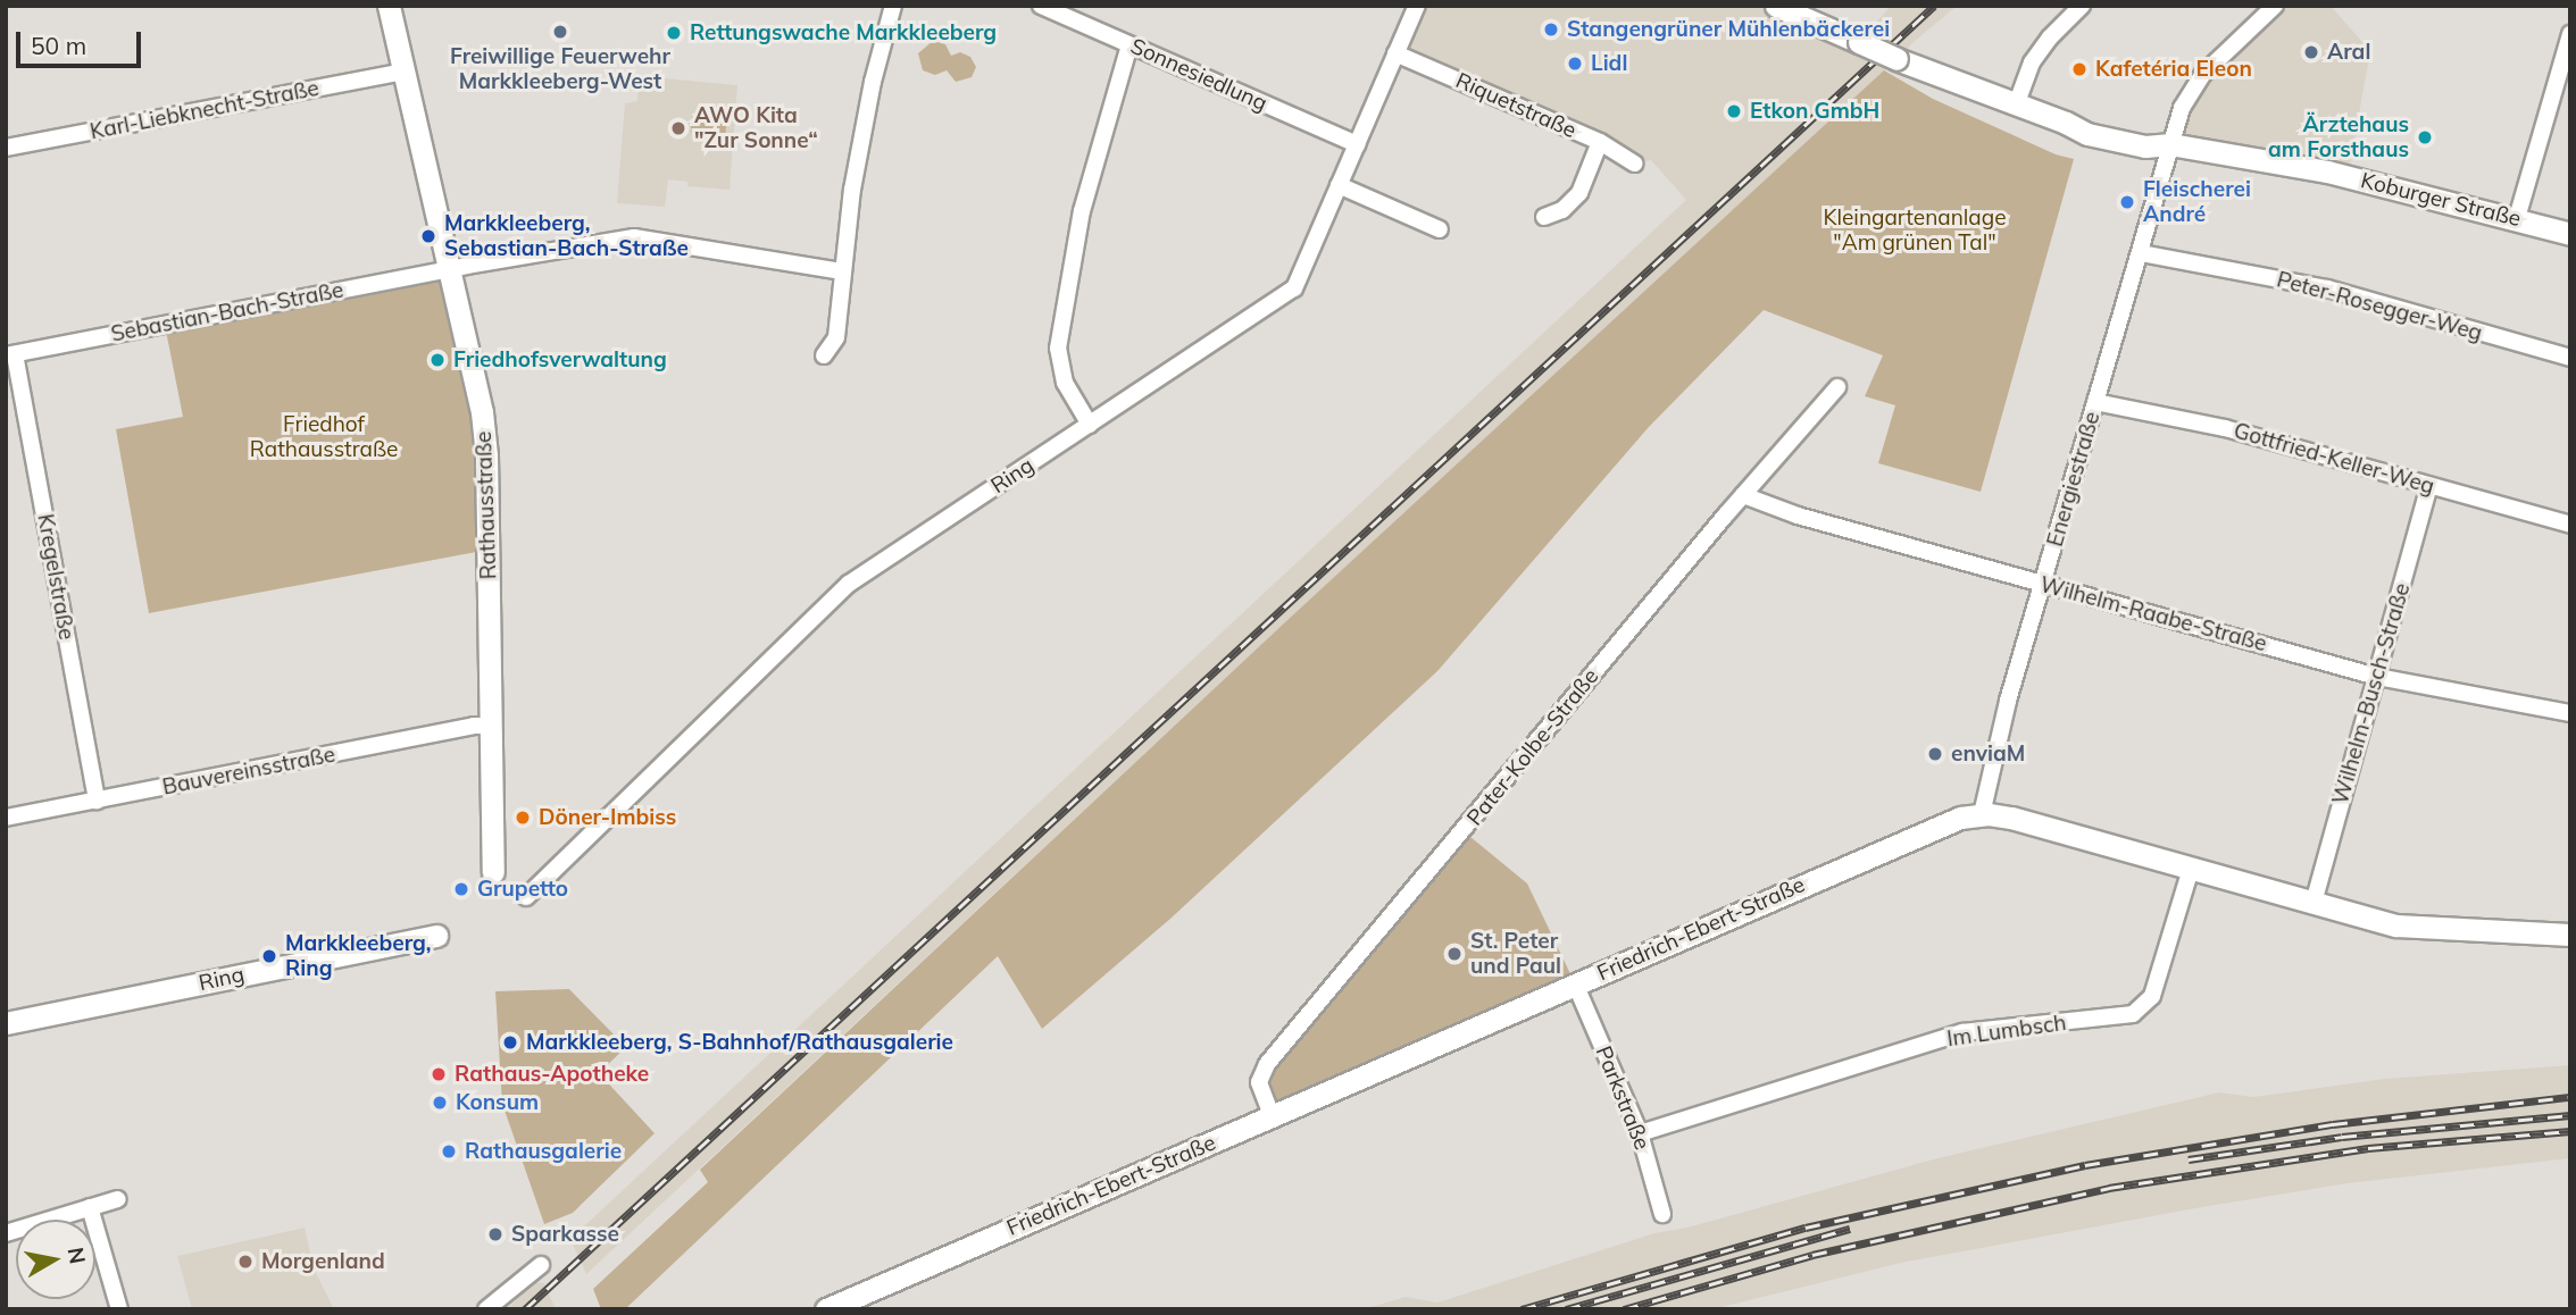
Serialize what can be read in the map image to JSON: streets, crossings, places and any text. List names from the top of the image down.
{
  "streets": {
    "street": [
      "Sonnesiedlung",
      "Riquetstraße",
      "Karl-Liebknecht-Straße",
      "Koburger Straße",
      "Peter-Rosegger-Weg",
      "Sebastian-Bach-Straße",
      "Gottfried-Keller-Weg",
      "Ring",
      "Energiestraße",
      "Rathausstraße",
      "Kregelstraße",
      "Wilhelm-Raabe-Straße",
      "Wilhelm-Busch-Straße",
      "Pater-Kolbe-Straße",
      "Bauvereinsstraße",
      "Friedrich-Ebert-Straße",
      "Im Lumbsch",
      "Parkstraße"
    ]
  },
  "crossings": [
    ["Sonnesiedlung", "Ring"],
    ["Riquetstraße", "Ring"],
    ["Karl-Liebknecht-Straße", "Rathausstraße"],
    ["Koburger Straße", "Energiestraße"],
    ["Peter-Rosegger-Weg", "Energiestraße"],
    ["Sebastian-Bach-Straße", "Rathausstraße"],
    ["Sebastian-Bach-Straße", "Kregelstraße"],
    ["Gottfried-Keller-Weg", "Energiestraße"],
    ["Gottfried-Keller-Weg", "Wilhelm-Busch-Straße"],
    ["Energiestraße", "Wilhelm-Raabe-Straße"],
    ["Energiestraße", "Friedrich-Ebert-Straße"],
    ["Rathausstraße", "Bauvereinsstraße"],
    ["Kregelstraße", "Bauvereinsstraße"],
    ["Wilhelm-Raabe-Straße", "Wilhelm-Busch-Straße"],
    ["Wilhelm-Raabe-Straße", "Pater-Kolbe-Straße"],
    ["Wilhelm-Busch-Straße", "Friedrich-Ebert-Straße"],
    ["Pater-Kolbe-Straße", "Friedrich-Ebert-Straße"],
    ["Friedrich-Ebert-Straße", "Im Lumbsch"],
    ["Friedrich-Ebert-Straße", "Parkstraße"],
    ["Im Lumbsch", "Parkstraße"]
  ],
  "parks": ["Kleingartenanlage \"Am grünen Tal\"", "Friedhof Rathausstraße"],
  "places": [
    "Stangengrüner Mühlenbäckerei",
    "Freiwillige Feuerwehr Markkleeberg-West",
    "Rettungswache Markkleeberg",
    "Aral",
    "Lidl",
    "Kafetéria Eleon",
    "Etkon GmbH",
    "AWO Kita \"Zur Sonne“",
    "Ärztehaus am Forsthaus",
    "Fleischerei André",
    "Markkleeberg, Sebastian-Bach-Straße",
    "Friedhofsverwaltung",
    "enviaM",
    "Döner-Imbiss",
    "Grupetto",
    "St. Peter und Paul",
    "Markkleeberg, Ring",
    "Markkleeberg, S-Bahnhof/Rathausgalerie",
    "Rathaus-Apotheke",
    "Konsum",
    "Rathausgalerie",
    "Sparkasse",
    "Morgenland"
  ],
  "scale_bar": "50 m",
  "north": "right"
}
